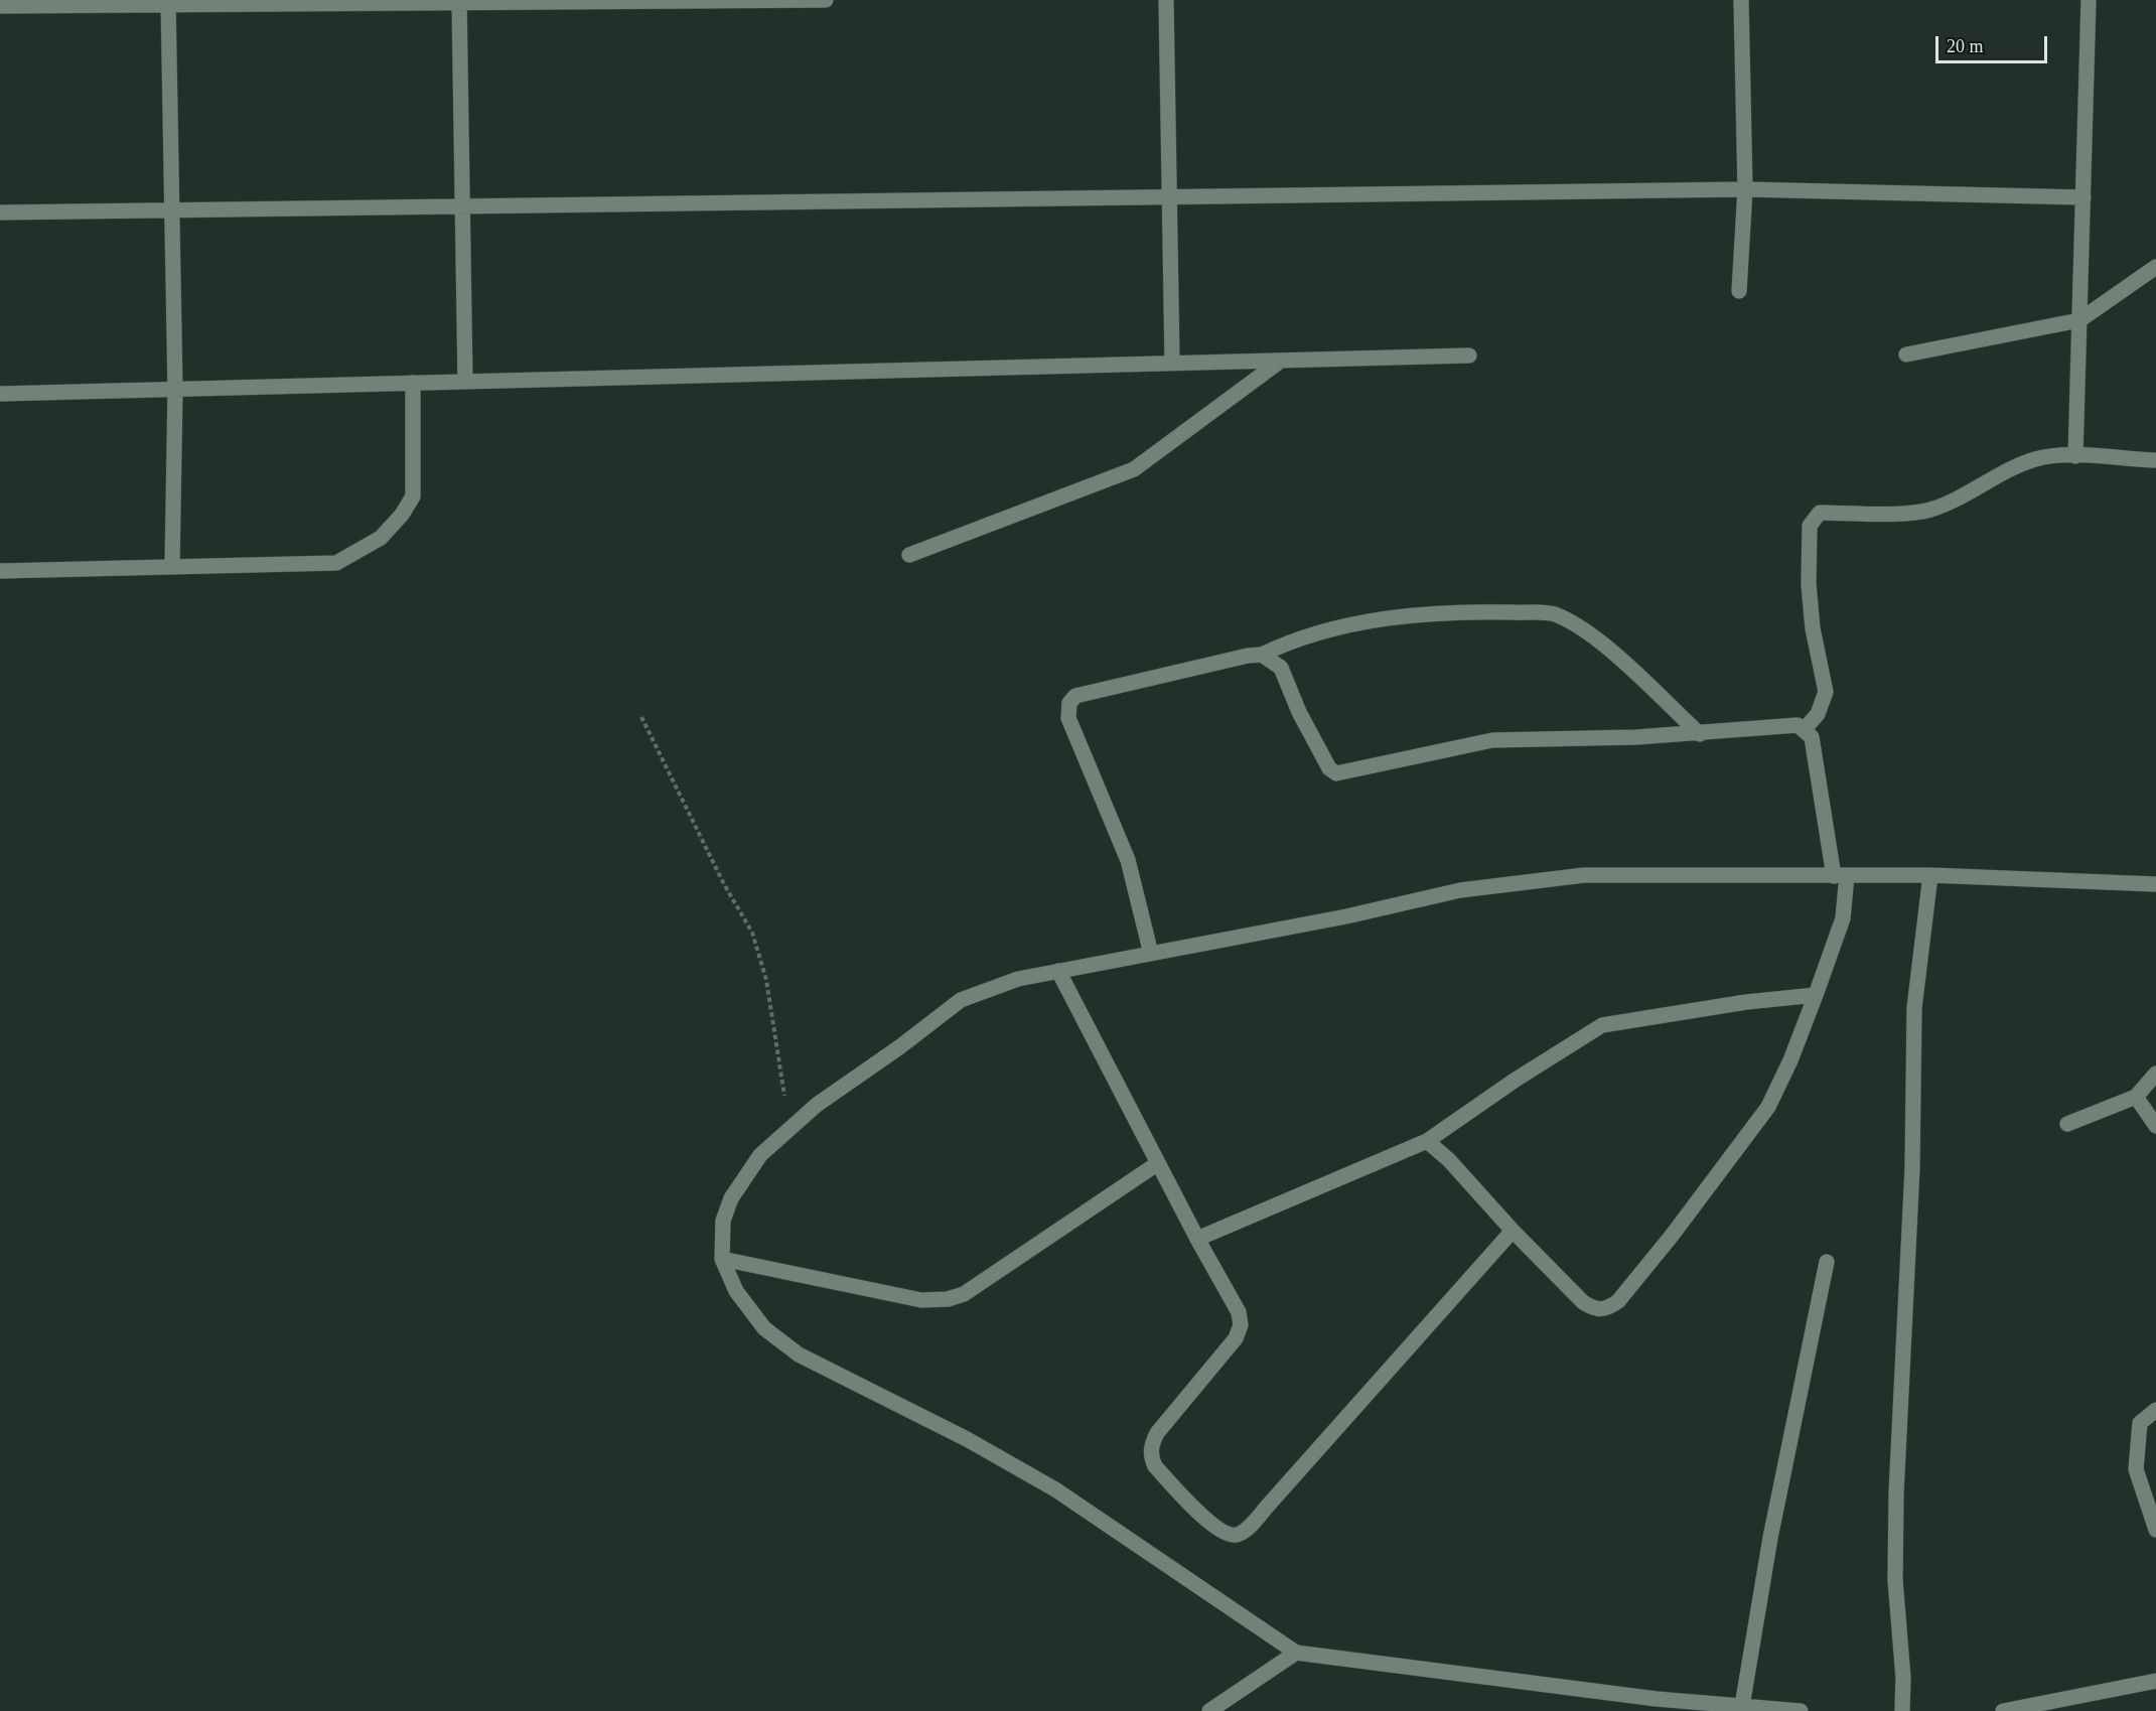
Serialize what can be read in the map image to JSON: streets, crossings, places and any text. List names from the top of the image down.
{
  "scale_bar": "20 m"
}
